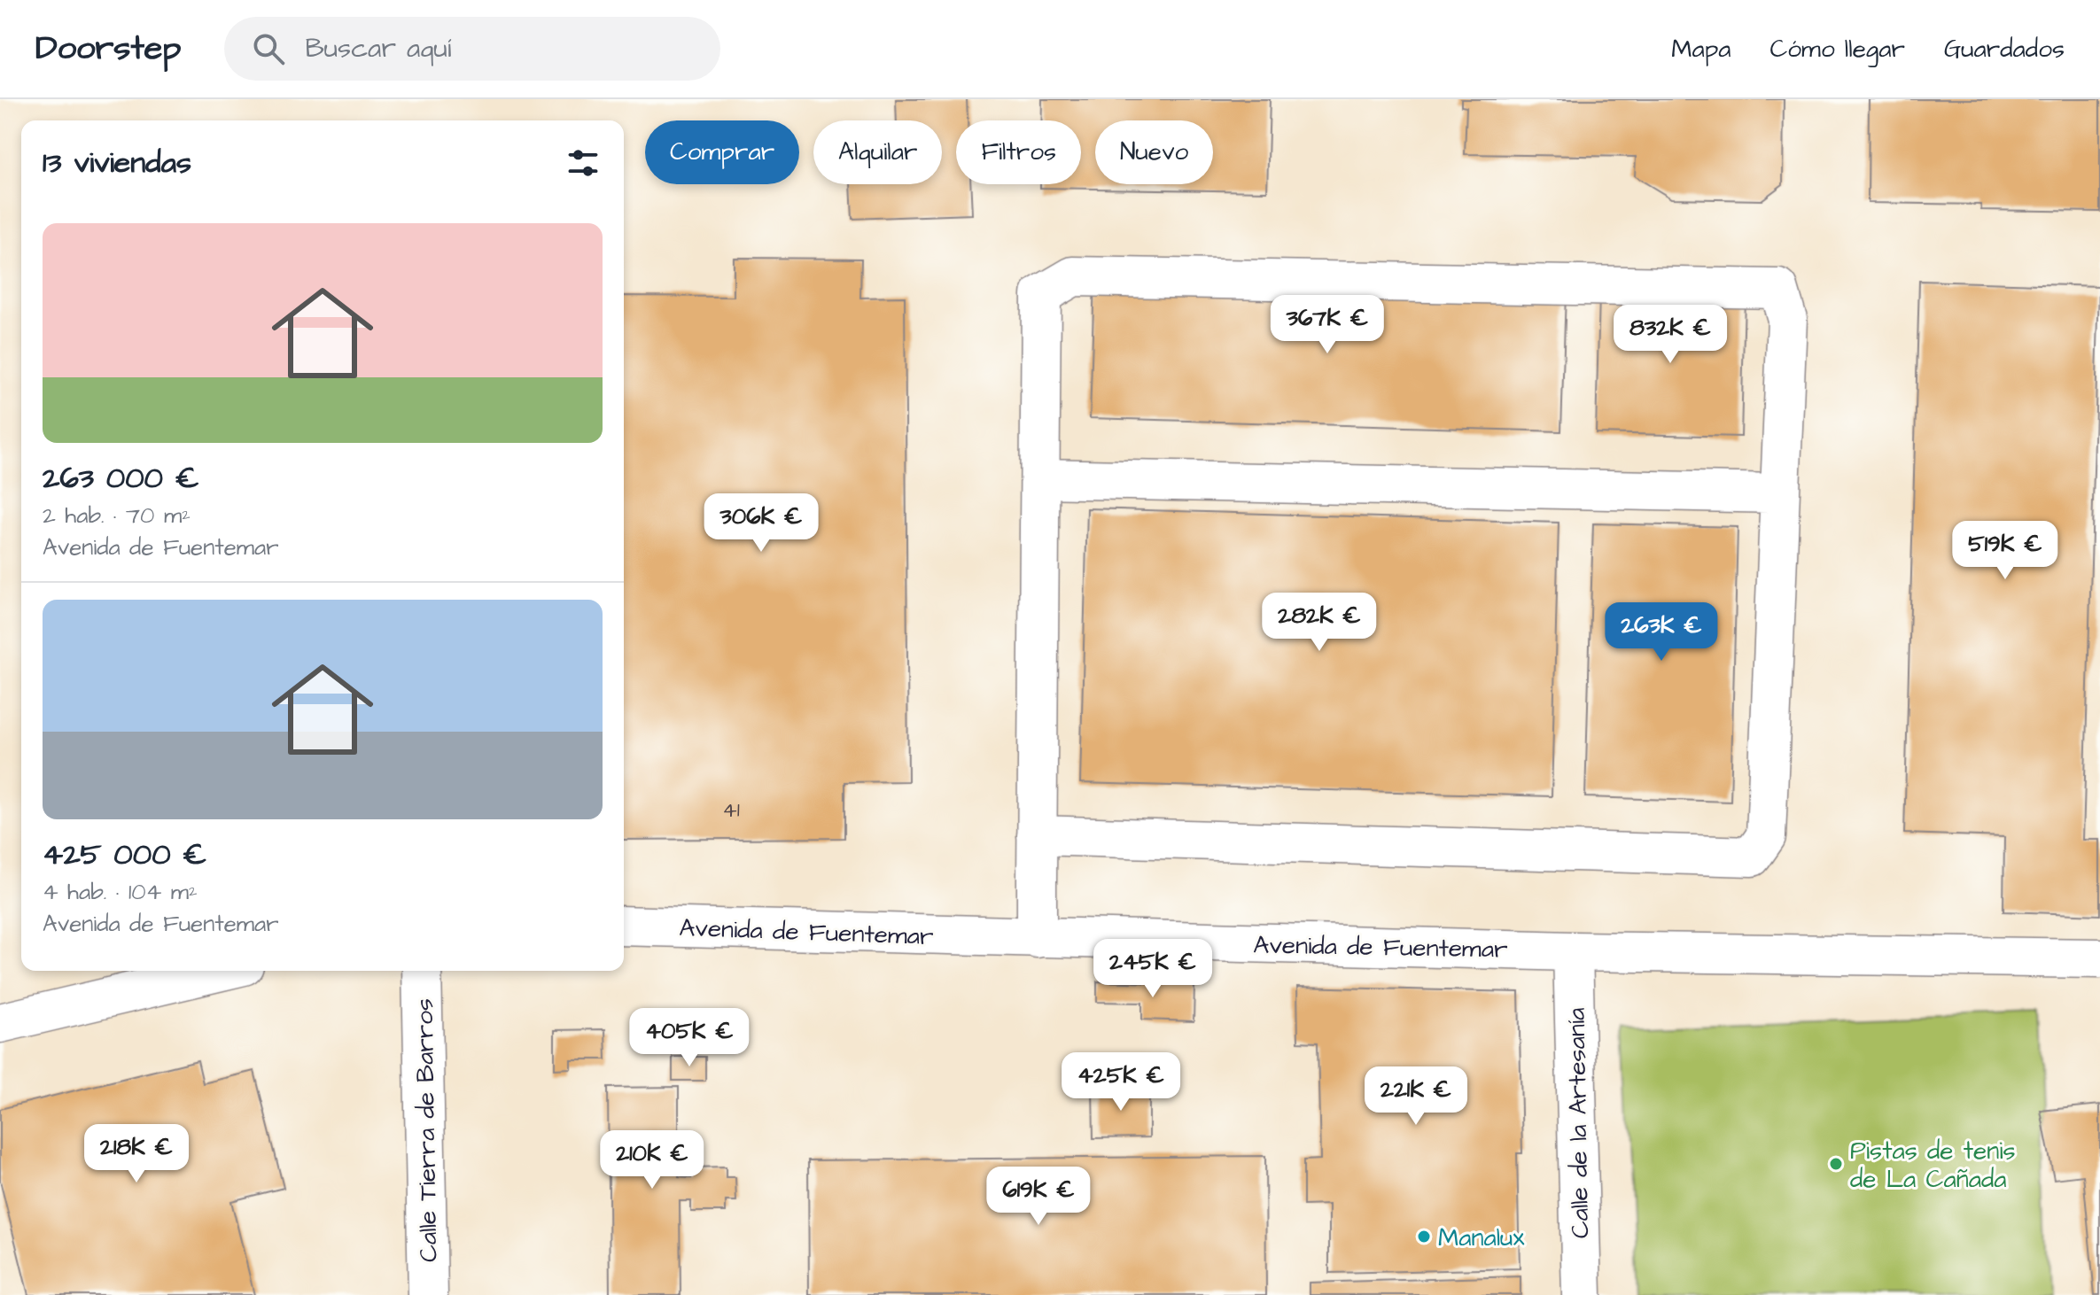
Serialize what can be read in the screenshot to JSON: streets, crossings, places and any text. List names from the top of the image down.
{
  "streets": {
    "street": ["Avenida de Fuentemar", "Calle de la Artesanía", "Calle Tierra de Barros"]
  },
  "crossings": [
    ["Avenida de Fuentemar", "Calle de la Artesanía"]
  ],
  "places": ["Pistas de tenis de La Cañada", "Manalux"],
  "house_numbers": ["41"],
  "page": {
    "header": "Doorstep",
    "search": "Buscar aquí",
    "nav": ["Mapa", "Cómo llegar", "Guardados"],
    "chip": [
      "Comprar",
      "Alquilar",
      "Filtros",
      "Nuevo"
    ],
    "heading": "13 viviendas",
    "list": [
      {
        "name": "263 000 €",
        "note": "2 hab. · 70 m² · Avenida de Fuentemar"
      },
      {
        "name": "425 000 €",
        "note": "4 hab. · 104 m² · Avenida de Fuentemar"
      }
    ],
    "price": [
      "367K €",
      "832K €",
      "306K €",
      "519K €",
      "282K €",
      "263K €",
      "245K €",
      "405K €",
      "425K €",
      "221K €",
      "218K €",
      "210K €",
      "619K €"
    ]
  }
}
